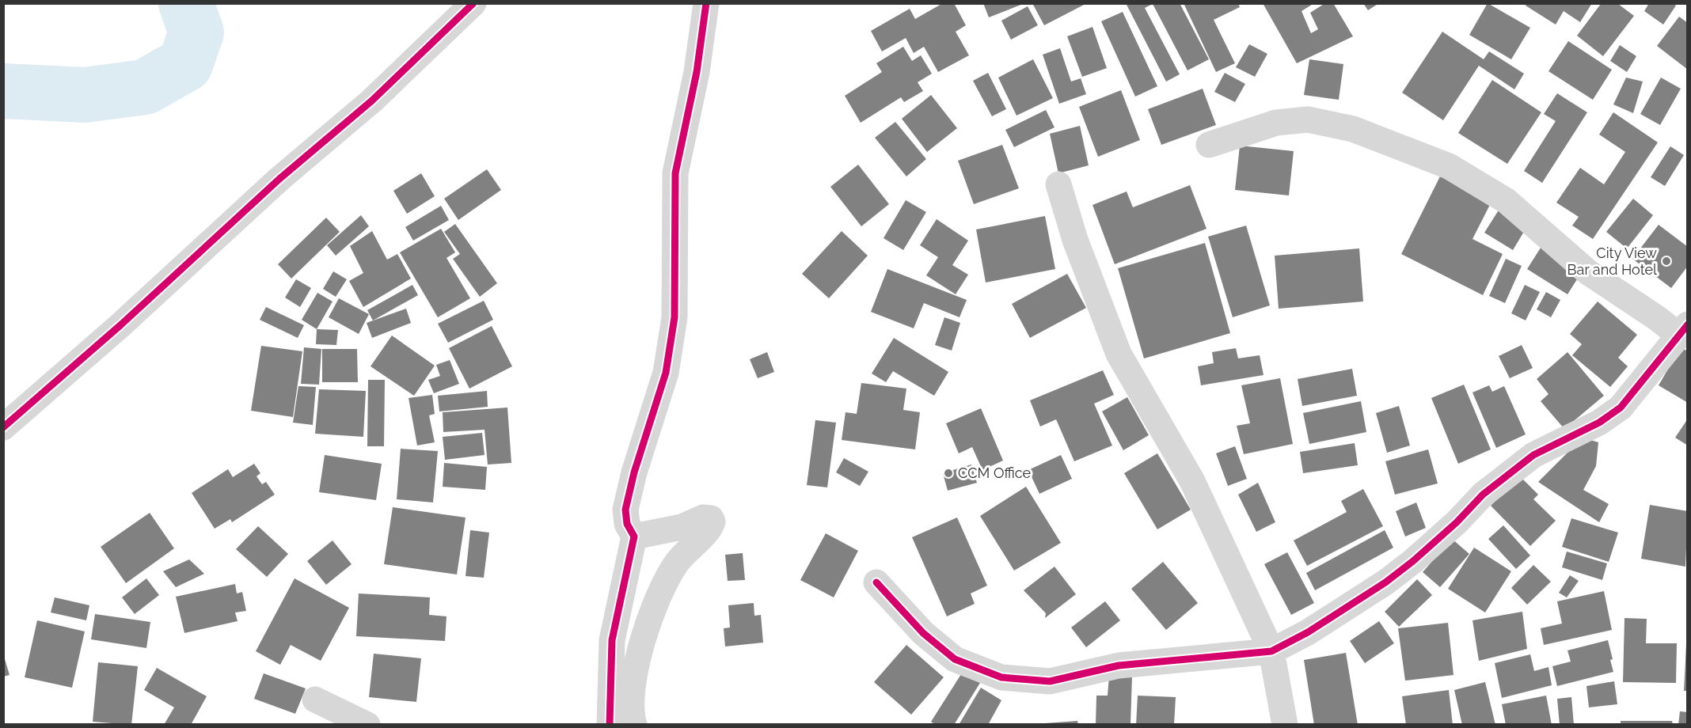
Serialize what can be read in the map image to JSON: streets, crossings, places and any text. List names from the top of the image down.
{
  "places": ["City View Bar and Hotel", "CCM Office"]
}
